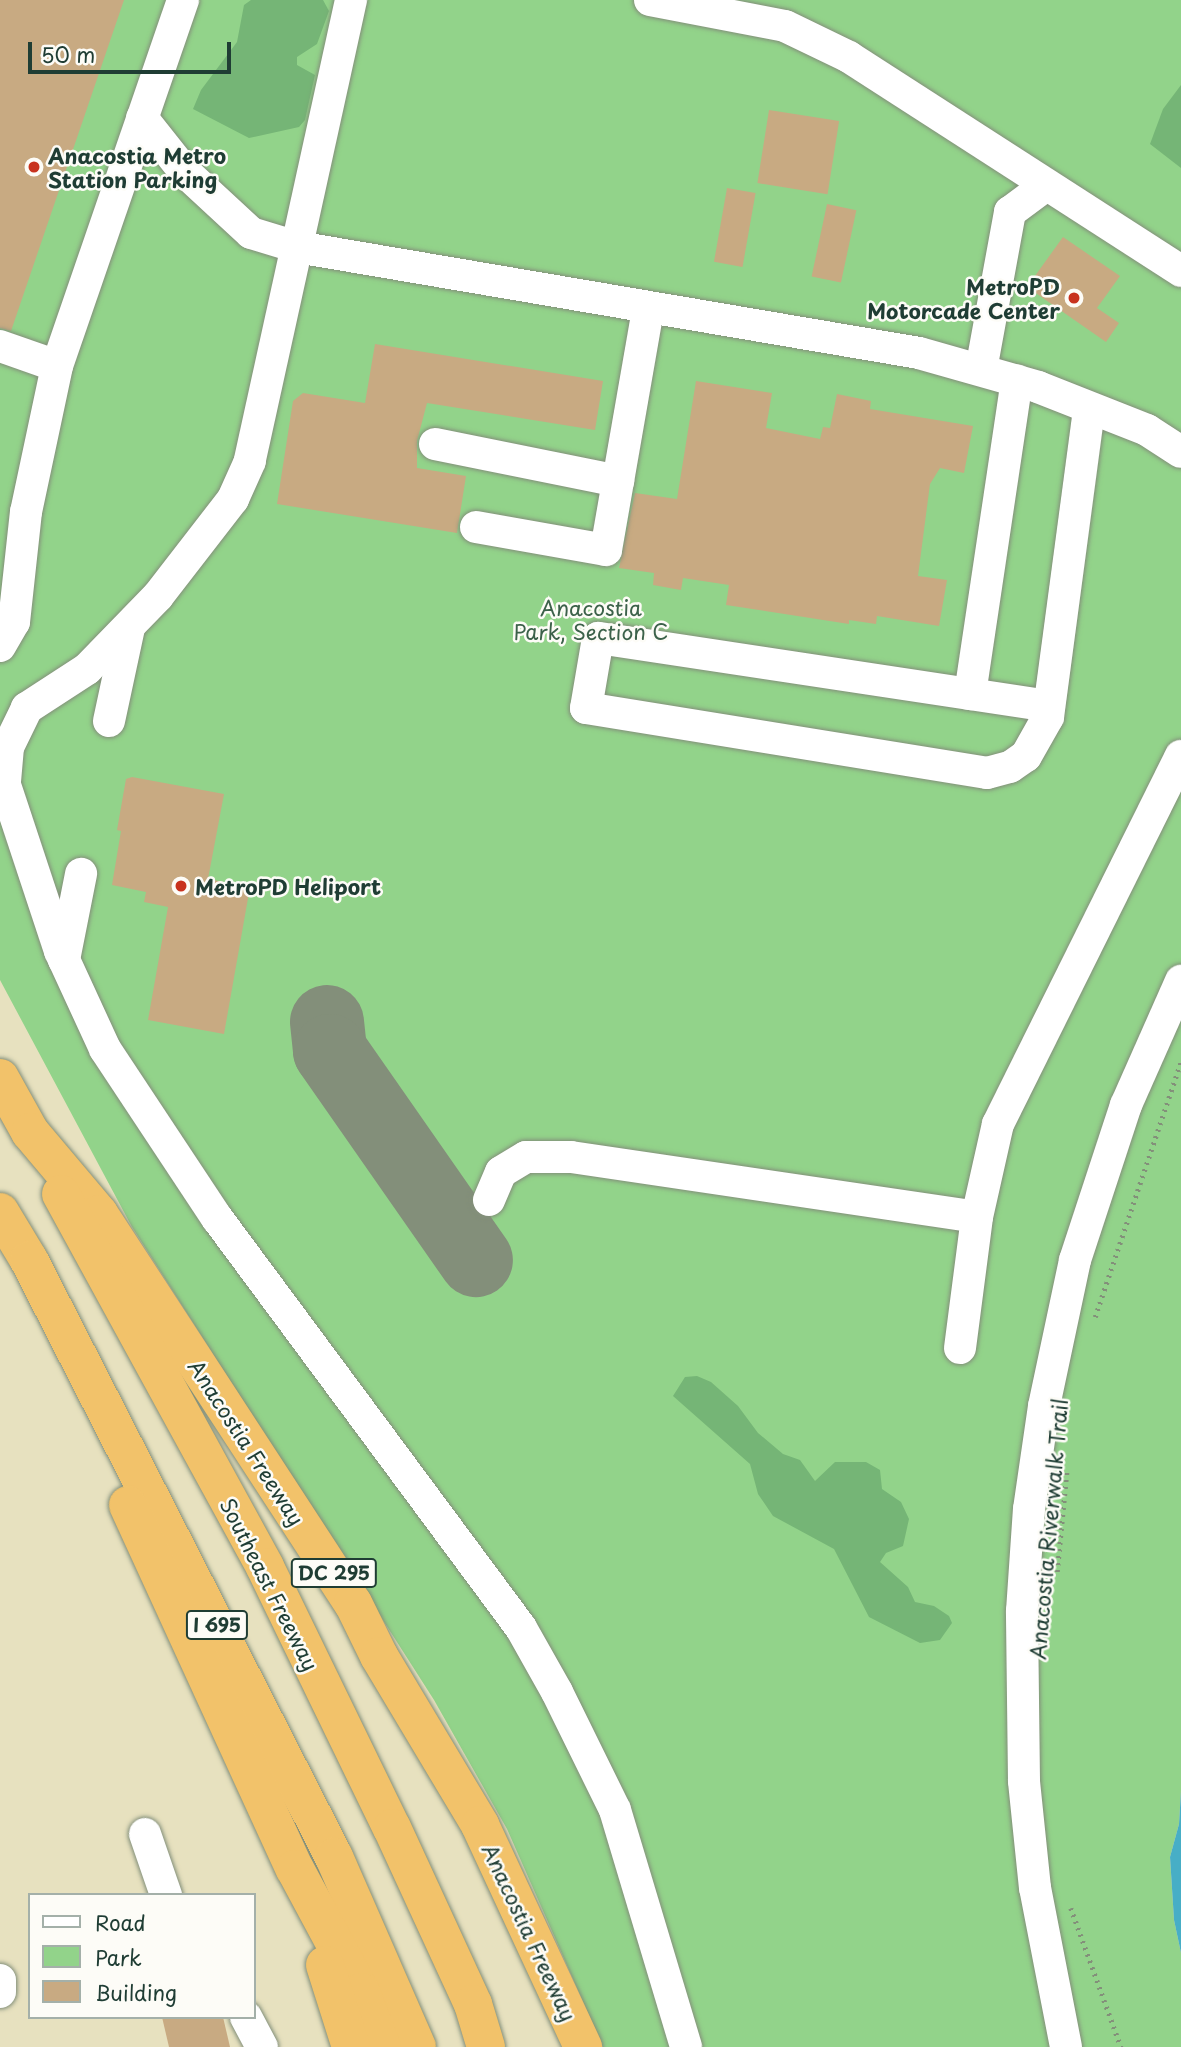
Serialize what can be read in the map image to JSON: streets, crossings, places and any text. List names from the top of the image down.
{
  "streets": {
    "highway": [
      "Anacostia Freeway",
      "DC 295",
      "Southeast Freeway",
      "I 695"
    ],
    "path": ["Anacostia Riverwalk Trail"]
  },
  "crossings": [
    ["Anacostia Freeway", "Southeast Freeway"]
  ],
  "parks": ["Anacostia Park, Section C"],
  "places": ["Anacostia Metro Station Parking", "MetroPD Motorcade Center", "MetroPD Heliport"],
  "legend": ["Road", "Park", "Building"],
  "scale_bar": "50 m"
}
